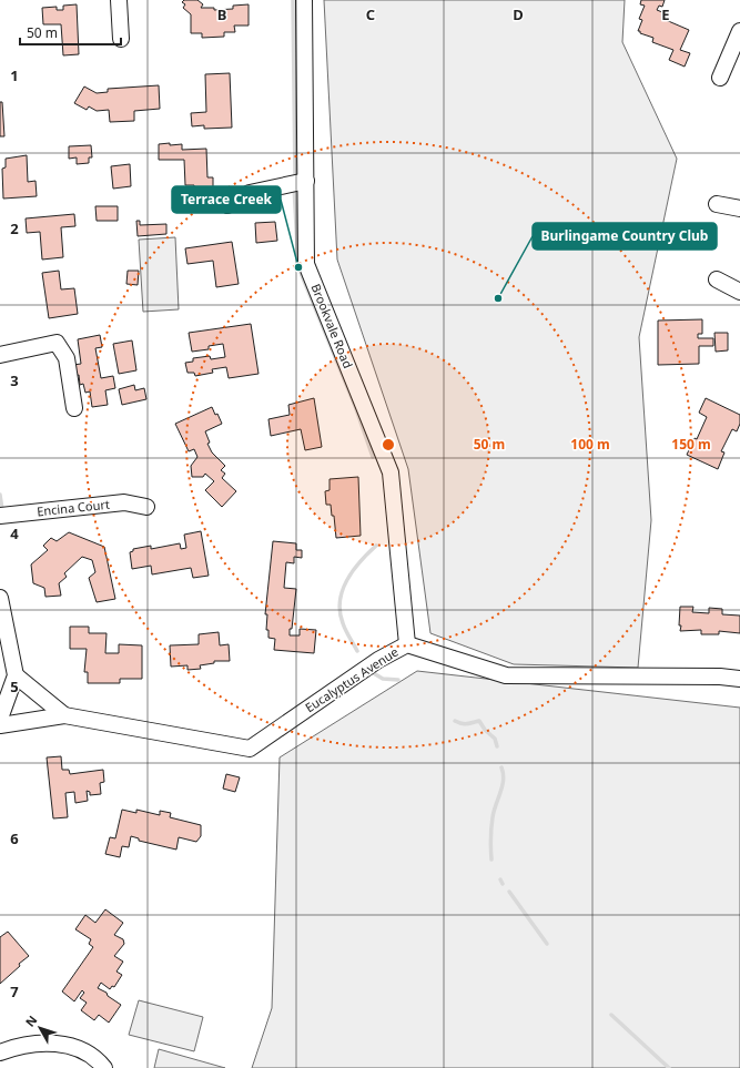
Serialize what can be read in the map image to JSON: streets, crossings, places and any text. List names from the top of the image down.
{
  "streets": {
    "street": ["Brookvale Road", "Encina Court", "Eucalyptus Avenue"]
  },
  "crossings": [
    ["Brookvale Road", "Eucalyptus Avenue"]
  ],
  "places": ["Terrace Creek", "Burlingame Country Club"],
  "scale_bar": "50 m",
  "north": "top left",
  "grid": {
    "columns": [
      "B",
      "C",
      "D",
      "E"
    ],
    "rows": [
      "1",
      "2",
      "3",
      "4",
      "5",
      "6",
      "7"
    ]
  },
  "rings": ["50 m", "100 m", "150 m"]
}
